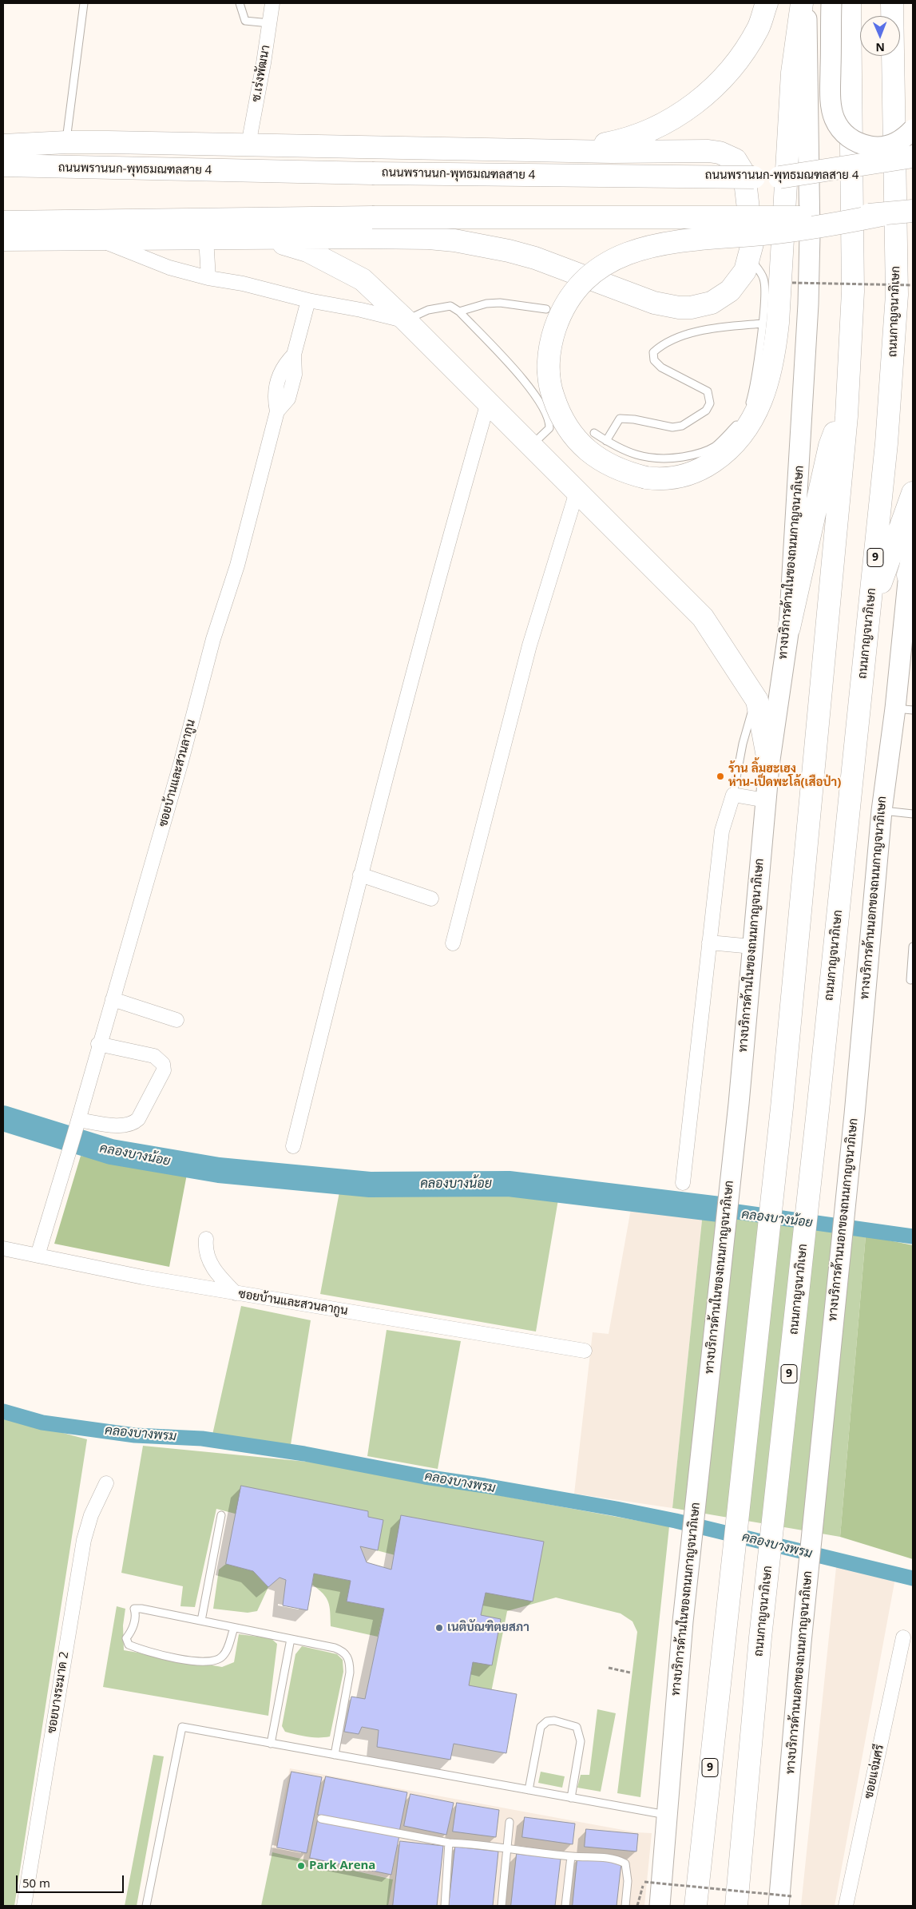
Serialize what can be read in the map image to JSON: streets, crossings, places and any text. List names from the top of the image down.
{
  "streets": {
    "main road": [
      "ถนนพรานนก-พุทธมณฑลสาย 4",
      "ถนนกาญจนาภิเษก",
      "9",
      "ทางบริการด้านในของถนนกาญจนาภิเษก",
      "ทางบริการด้านนอกของถนนกาญจนาภิเษก"
    ],
    "street": [
      "ซ.เร่งพัฒนา",
      "ซอยบ้านและสวนลากูน",
      "ซอยบางระมาด 2",
      "ซอยแจ่มศรี"
    ]
  },
  "water": ["คลองบางน้อย", "คลองบางพรม"],
  "places": ["ร้าน ลิ้มฮะเฮง ห่าน-เป็ดพะโล้(เสือป่า)", "เนติบัณฑิตยสภา", "Park Arena"],
  "scale_bar": "50 m",
  "north": "bottom"
}
